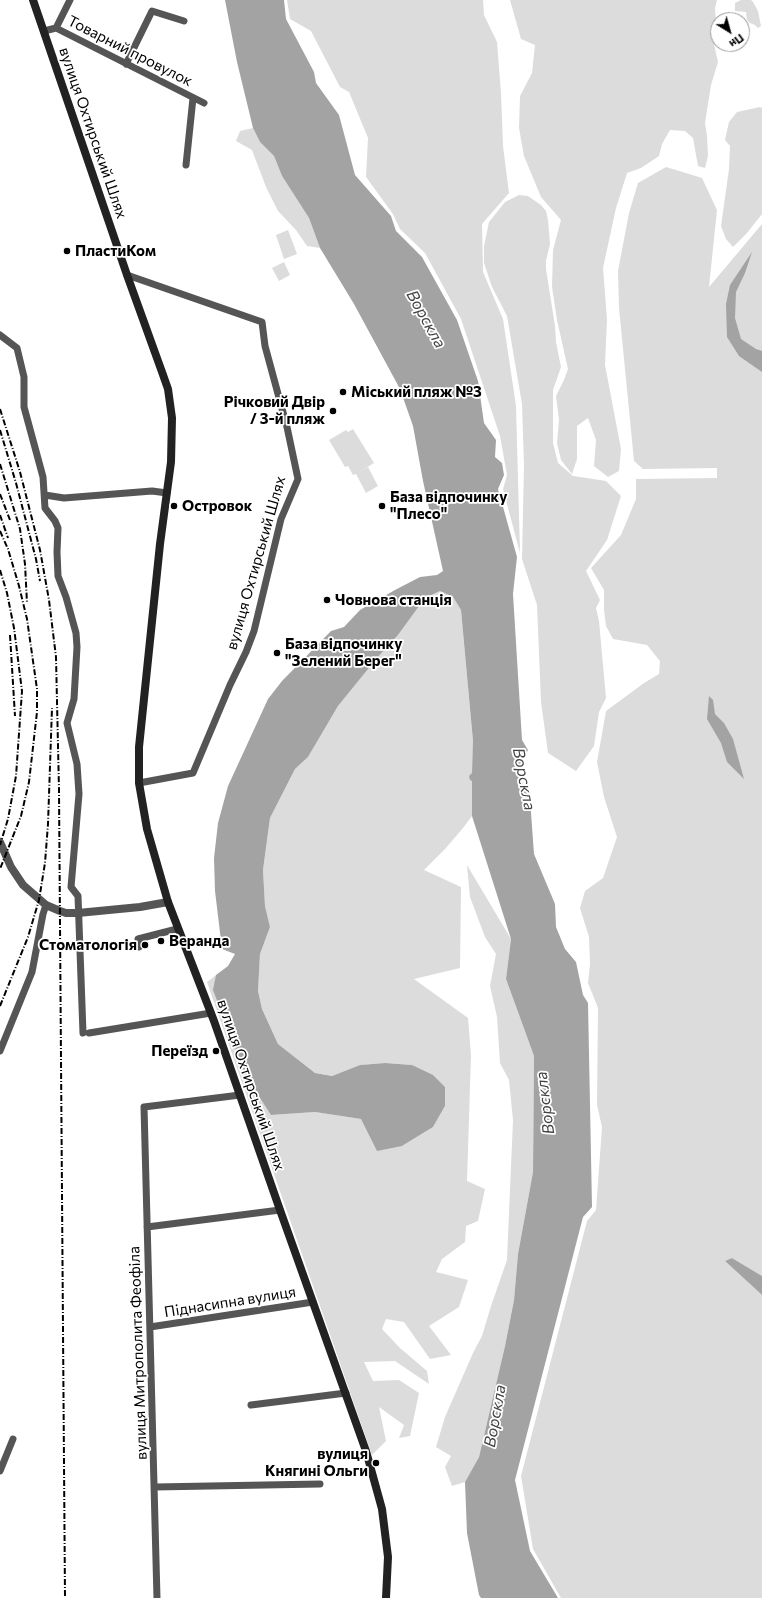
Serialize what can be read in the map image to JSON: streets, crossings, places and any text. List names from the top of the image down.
{
  "streets": {
    "main road": ["вулиця Охтирський Шлях"],
    "street": ["Товарний провулок", "Піднасипна вулиця", "вулиця Митрополита Феофіла"]
  },
  "crossings": [
    ["Товарний провулок", "вулиця Охтирський Шлях"],
    ["вулиця Охтирський Шлях", "Піднасипна вулиця"],
    ["вулиця Охтирський Шлях", "вулиця Митрополита Феофіла"],
    ["Піднасипна вулиця", "вулиця Митрополита Феофіла"]
  ],
  "water": ["Ворскла"],
  "places": [
    "ПластиКом",
    "Міський пляж №3",
    "Річковий Двір / 3-й пляж",
    "Островок",
    "База відпочинку \"Плесо\"",
    "Човнова станція",
    "База відпочинку \"Зелений Берег\"",
    "Веранда",
    "Стоматологія",
    "Переїзд",
    "вулиця Княгині Ольги"
  ],
  "north": "bottom right"
}
